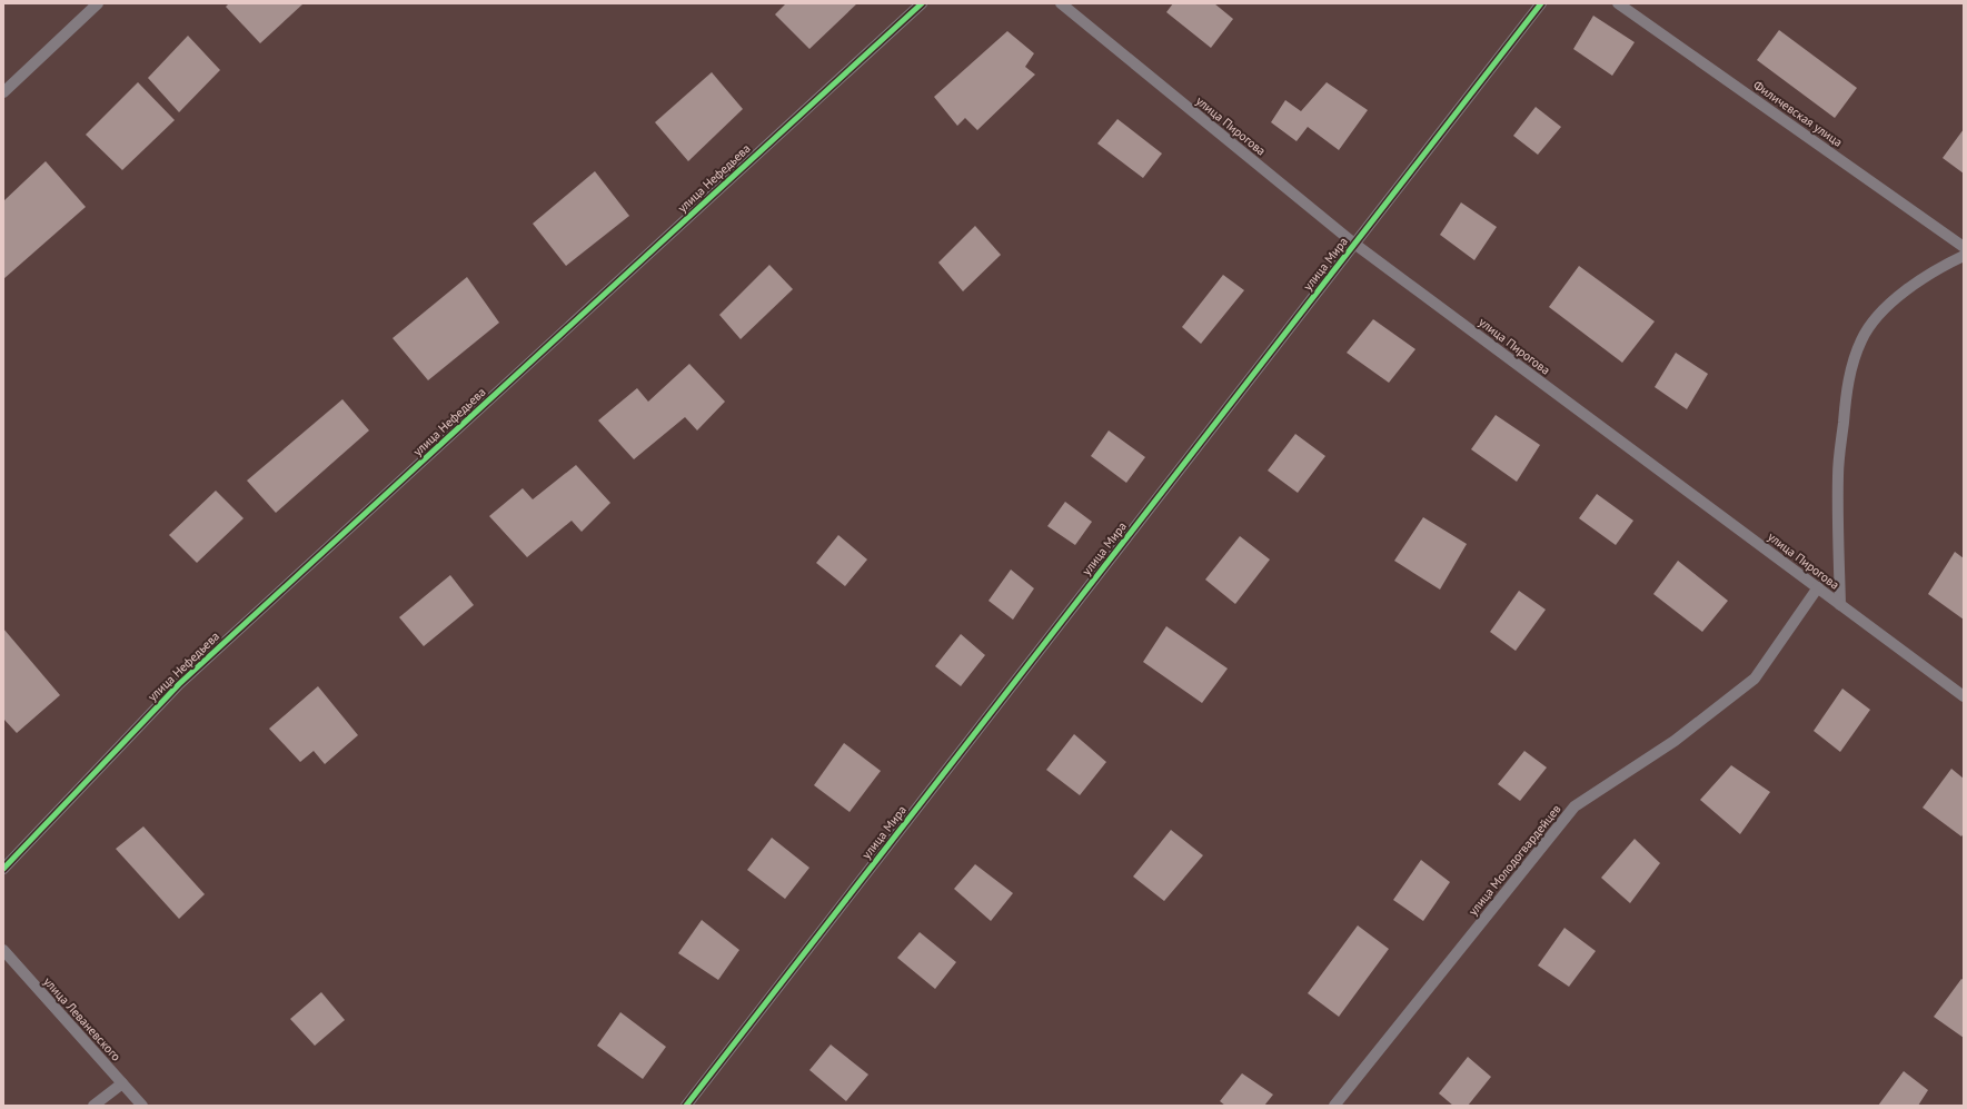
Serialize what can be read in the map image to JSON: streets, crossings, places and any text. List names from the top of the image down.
{
  "streets": {
    "street": [
      "Филичевская улица",
      "улица Пирогова",
      "улица Нефедьева",
      "улица Мира",
      "улица Молодогвардейцев",
      "улица Леваневского"
    ]
  },
  "crossings": [
    ["улица Пирогова", "улица Мира"],
    ["улица Пирогова", "улица Молодогвардейцев"]
  ]
}
